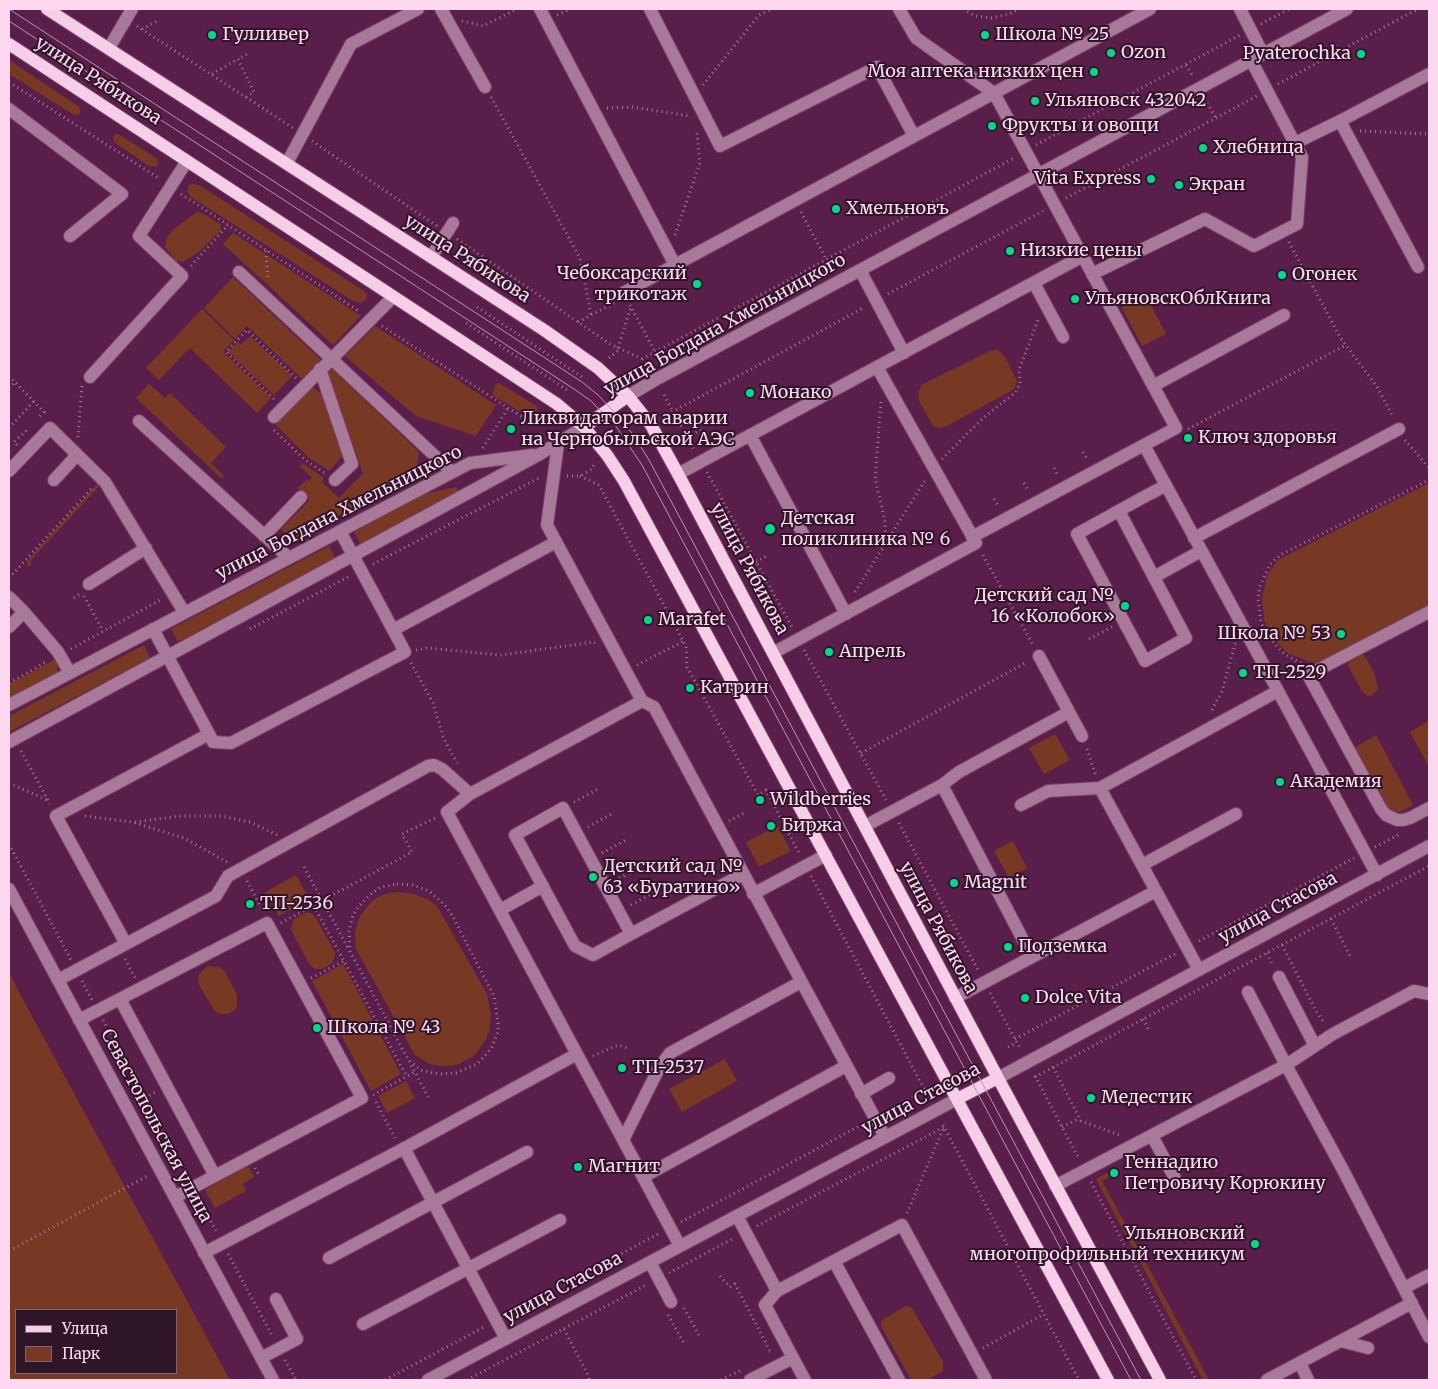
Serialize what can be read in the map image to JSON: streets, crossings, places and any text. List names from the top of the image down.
{
  "streets": {
    "main road": ["улица Рябикова", "улица Богдана Хмельницкого", "улица Стасова"],
    "street": ["Севастопольская улица"]
  },
  "crossings": [
    ["улица Рябикова", "улица Богдана Хмельницкого"],
    ["улица Рябикова", "улица Стасова"]
  ],
  "places": [
    "Гулливер",
    "Школа № 25",
    "Ozon",
    "Pyaterochka",
    "Моя аптека низких цен",
    "Ульяновск 432042",
    "Фрукты и овощи",
    "Хлебница",
    "Vita Express",
    "Экран",
    "Хмельновъ",
    "Низкие цены",
    "Огонек",
    "Чебоксарский трикотаж",
    "УльяновскОблКнига",
    "Монако",
    "Ликвидаторам аварии на Чернобыльской АЭС",
    "Ключ здоровья",
    "Детская поликлиника № 6",
    "Детский сад № 16 «Колобок»",
    "Marafet",
    "Школа № 53",
    "Апрель",
    "ТП-2529",
    "Катрин",
    "Академия",
    "Wildberries",
    "Биржа",
    "Детский сад № 63 «Буратино»",
    "Magnit",
    "ТП-2536",
    "Подземка",
    "Dolce Vita",
    "Школа № 43",
    "ТП-2537",
    "Медестик",
    "Магнит",
    "Геннадию Петровичу Корюкину",
    "Ульяновский многопрофильный техникум"
  ],
  "legend": ["Улица", "Парк"]
}
